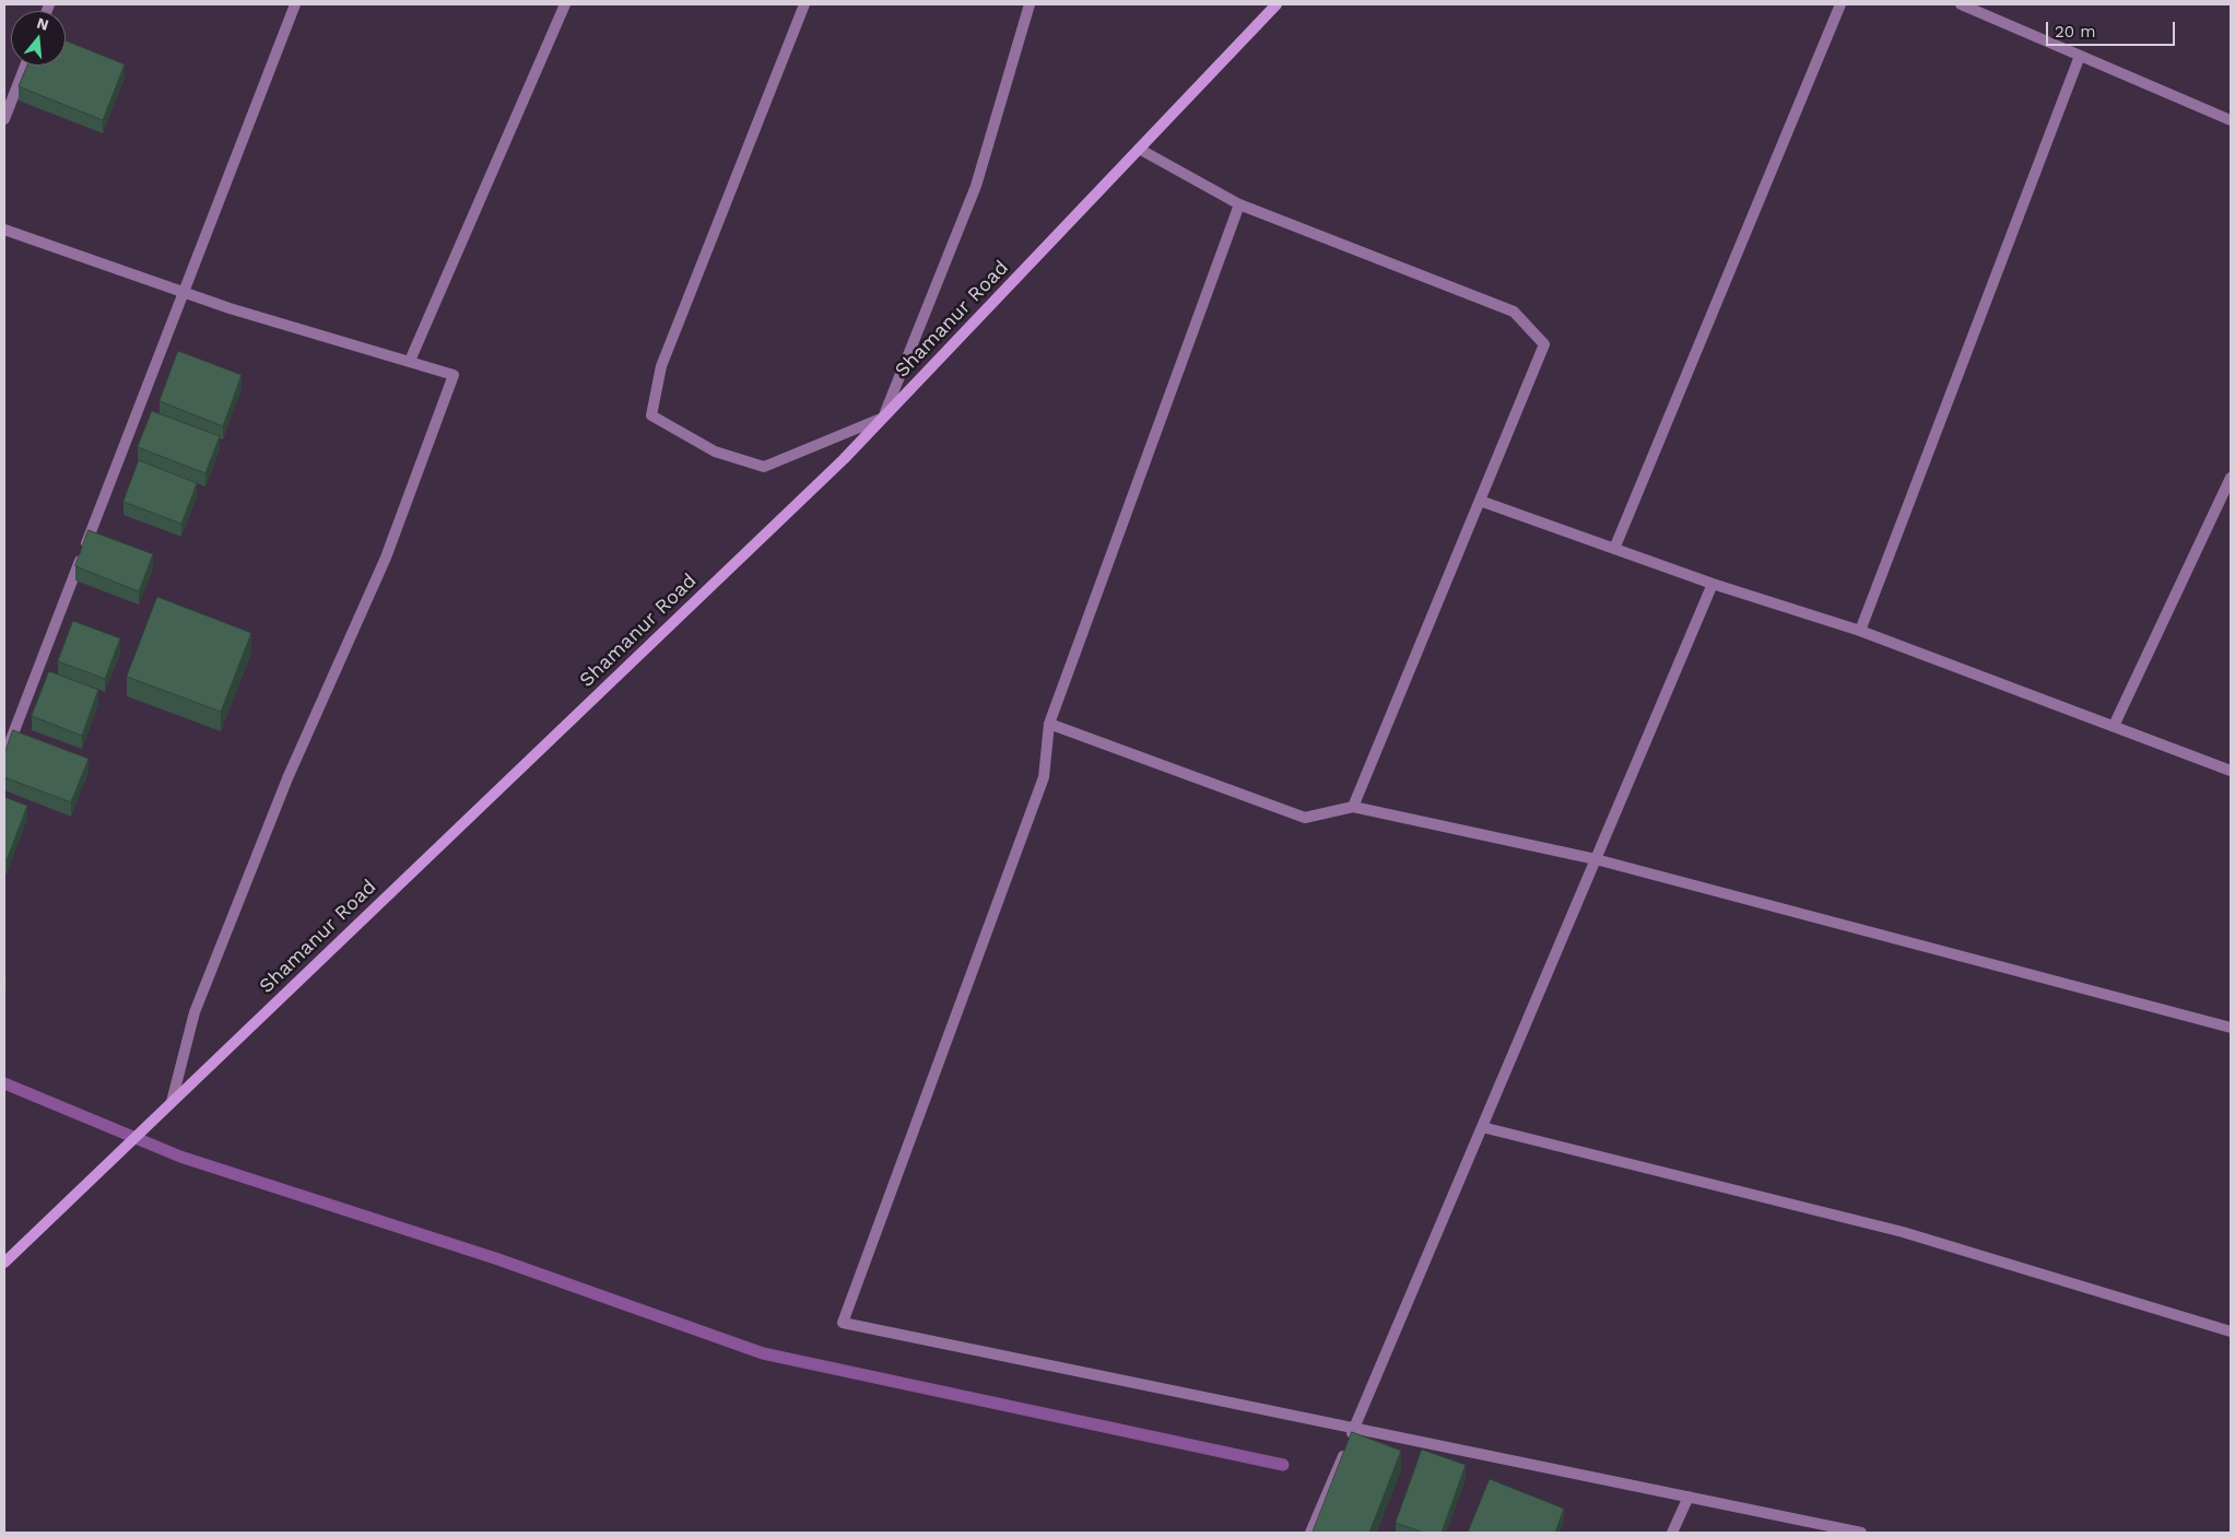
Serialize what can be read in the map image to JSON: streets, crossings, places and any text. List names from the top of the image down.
{
  "streets": {
    "main road": ["Shamanur Road"]
  },
  "scale_bar": "20 m",
  "north": "top"
}
